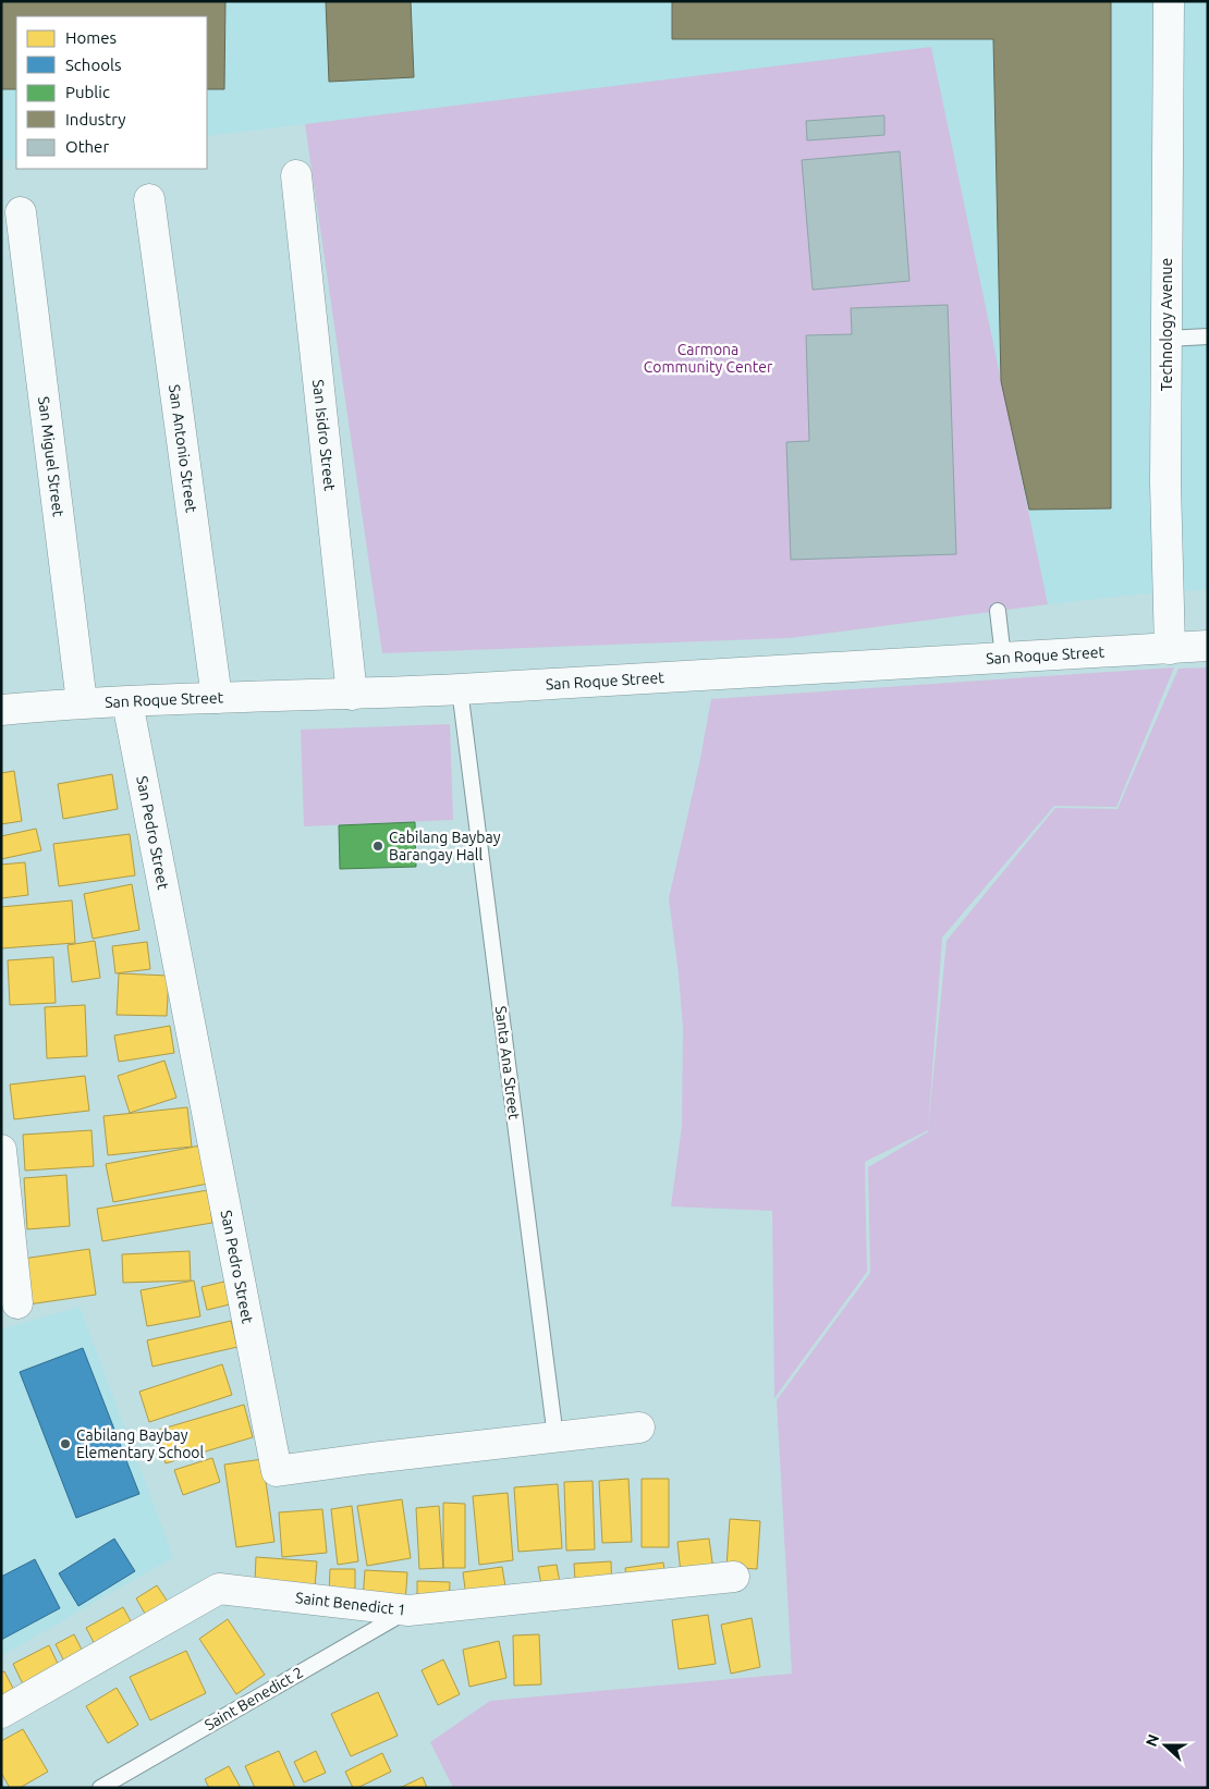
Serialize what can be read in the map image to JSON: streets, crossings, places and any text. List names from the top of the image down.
{
  "streets": {
    "street": [
      "Technology Avenue",
      "San Isidro Street",
      "San Antonio Street",
      "San Miguel Street",
      "San Roque Street",
      "San Pedro Street",
      "Saint Benedict 1"
    ],
    "lane": ["Santa Ana Street", "Saint Benedict 2"]
  },
  "crossings": [
    ["Technology Avenue", "San Roque Street"],
    ["San Isidro Street", "San Roque Street"],
    ["San Antonio Street", "San Roque Street"],
    ["San Miguel Street", "San Roque Street"],
    ["San Roque Street", "San Pedro Street"],
    ["San Roque Street", "Santa Ana Street"],
    ["San Pedro Street", "Santa Ana Street"],
    ["Saint Benedict 1", "Saint Benedict 2"]
  ],
  "parks": ["Carmona Community Center"],
  "places": ["Cabilang Baybay Barangay Hall", "Cabilang Baybay Elementary School"],
  "legend": [
    "Homes",
    "Schools",
    "Public",
    "Industry",
    "Other"
  ],
  "north": "left"
}
